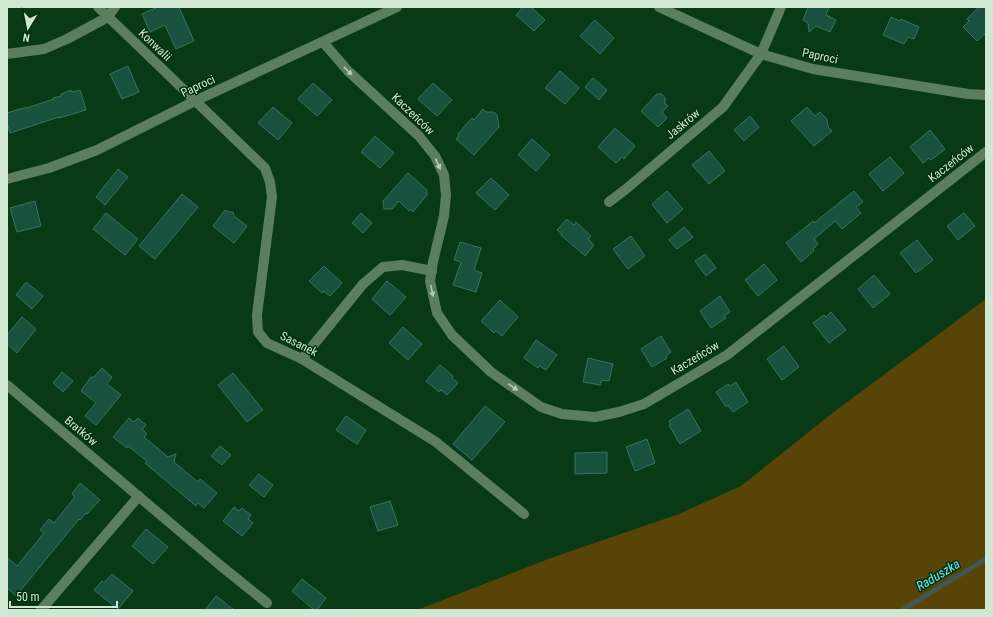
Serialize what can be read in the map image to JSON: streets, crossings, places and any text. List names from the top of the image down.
{
  "streets": {
    "street": [
      "Konwalii",
      "Paproci",
      "Kaczeńców",
      "Jaskrów",
      "Sasanek",
      "Bratków"
    ]
  },
  "crossings": [
    ["Konwalii", "Paproci"],
    ["Konwalii", "Sasanek"],
    ["Paproci", "Kaczeńców"],
    ["Paproci", "Jaskrów"],
    ["Paproci", "Sasanek"]
  ],
  "water": ["Raduszka"],
  "scale_bar": "50 m",
  "north": "bottom"
}
